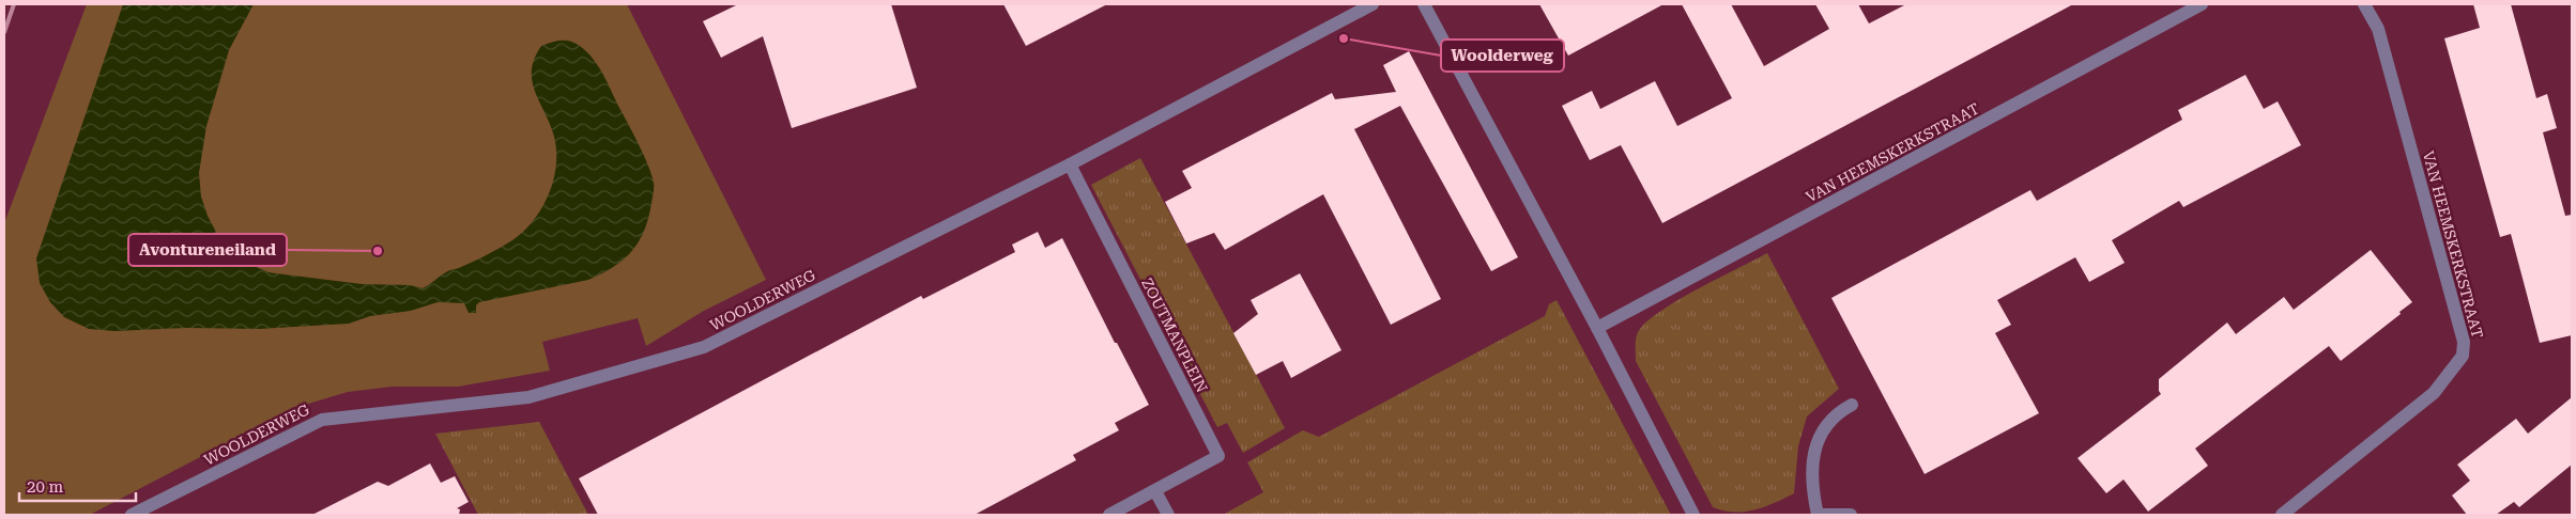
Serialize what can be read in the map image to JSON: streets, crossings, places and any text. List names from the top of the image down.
{
  "streets": {
    "street": ["VAN HEEMSKERKSTRAAT", "WOOLDERWEG", "ZOUTMANPLEIN"]
  },
  "crossings": [
    ["WOOLDERWEG", "ZOUTMANPLEIN"]
  ],
  "places": ["Woolderweg", "Avontureneiland"],
  "scale_bar": "20 m"
}
